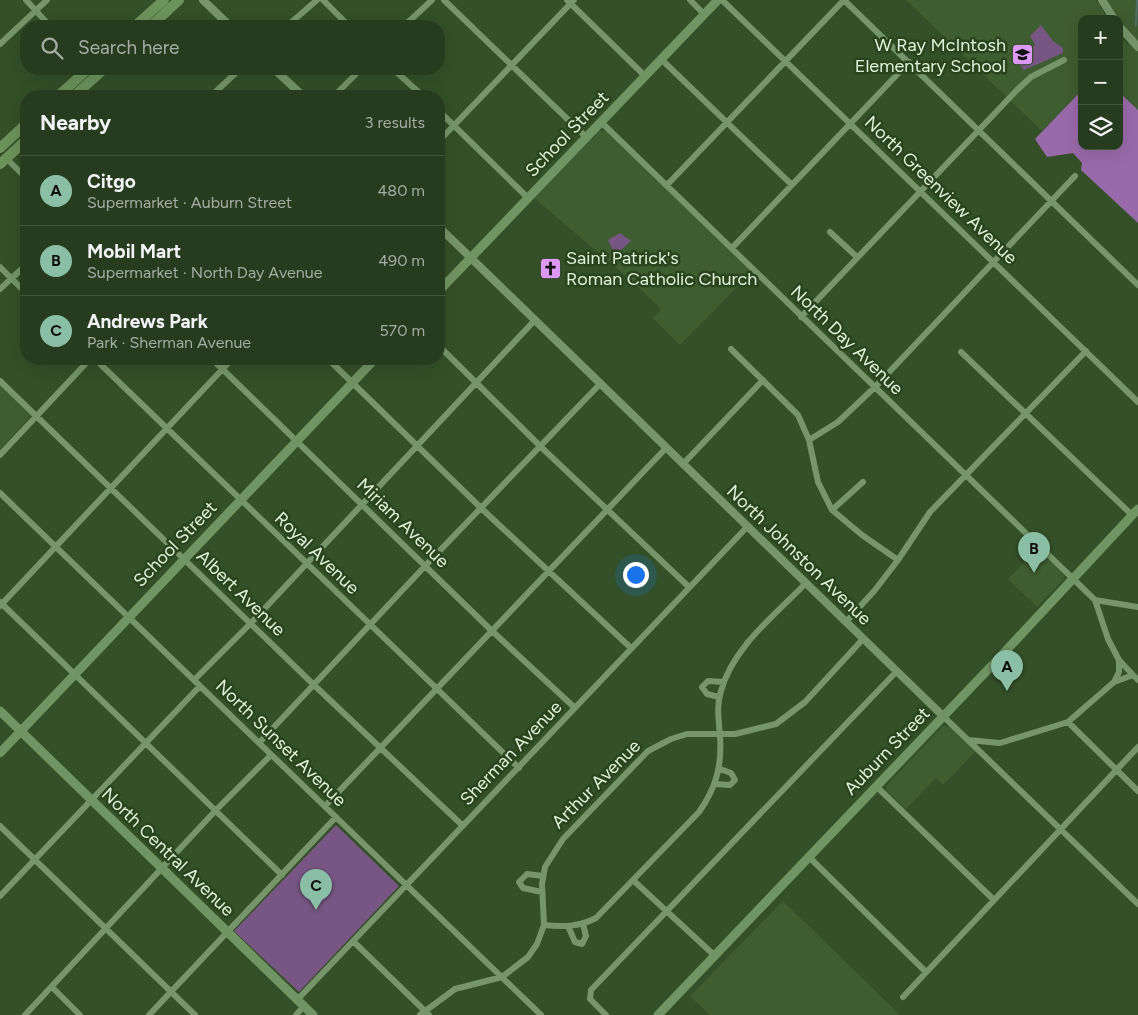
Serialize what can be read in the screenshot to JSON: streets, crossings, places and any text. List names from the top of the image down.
{
  "streets": {
    "main road": ["School Street", "Auburn Street", "North Central Avenue"],
    "street": [
      "North Greenview Avenue",
      "North Day Avenue",
      "Miriam Avenue",
      "Royal Avenue",
      "North Johnston Avenue",
      "Albert Avenue",
      "North Sunset Avenue",
      "Sherman Avenue",
      "Arthur Avenue"
    ]
  },
  "crossings": [
    ["School Street", "North Day Avenue"],
    ["School Street", "Miriam Avenue"],
    ["School Street", "Royal Avenue"],
    ["School Street", "North Johnston Avenue"],
    ["School Street", "Albert Avenue"],
    ["School Street", "North Sunset Avenue"],
    ["School Street", "North Central Avenue"],
    ["North Day Avenue", "Auburn Street"],
    ["Miriam Avenue", "Sherman Avenue"],
    ["Royal Avenue", "Sherman Avenue"],
    ["North Johnston Avenue", "Auburn Street"],
    ["North Johnston Avenue", "Sherman Avenue"],
    ["North Johnston Avenue", "Arthur Avenue"],
    ["Albert Avenue", "Sherman Avenue"],
    ["North Sunset Avenue", "Sherman Avenue"],
    ["North Sunset Avenue", "Arthur Avenue"],
    ["Sherman Avenue", "North Central Avenue"]
  ],
  "places": {
    "school or university": ["W Ray McIntosh Elementary School"],
    "church": ["Saint Patrick's Roman Catholic Church"]
  },
  "page": {
    "map_buttons": ["+", "−"],
    "search": "Search here",
    "heading": ["Nearby", "3 results"],
    "list": [
      {
        "mark": "A",
        "name": "Citgo",
        "note": "Supermarket · Auburn Street",
        "value": "480 m"
      },
      {
        "mark": "B",
        "name": "Mobil Mart",
        "note": "Supermarket · North Day Avenue",
        "value": "490 m"
      },
      {
        "mark": "C",
        "name": "Andrews Park",
        "note": "Park · Sherman Avenue",
        "value": "570 m"
      }
    ],
    "pins": ["B", "A", "C"]
  }
}
